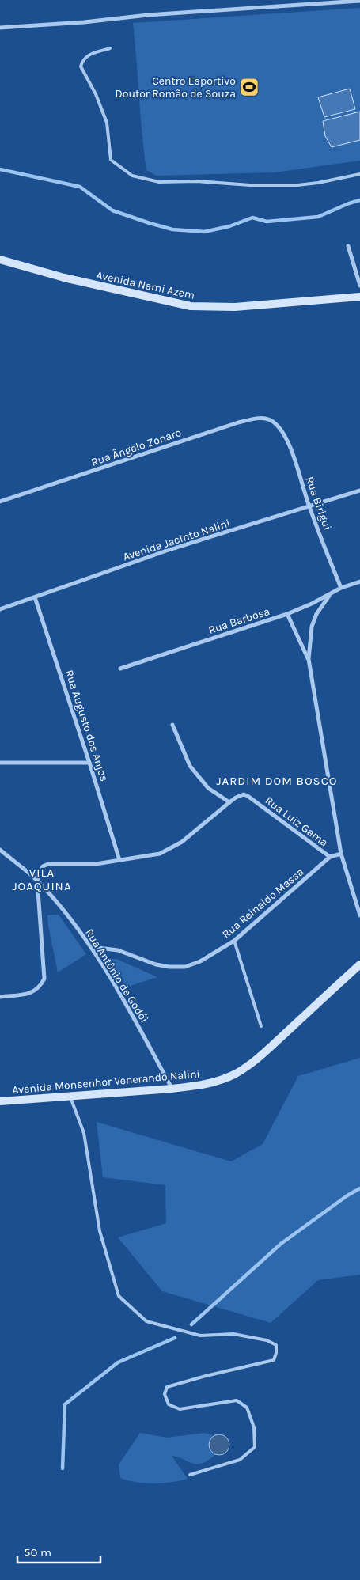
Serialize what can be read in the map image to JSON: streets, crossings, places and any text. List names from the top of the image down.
{
  "streets": {
    "street": [
      "Avenida Nami Azem",
      "Rua Ângelo Zonaro",
      "Rua Birigui",
      "Avenida Jacinto Nalini",
      "Rua Barbosa",
      "Rua Augusto dos Anjos",
      "Rua Luiz Gama",
      "Rua Reinaldo Massa",
      "Rua Antônio de Godói",
      "Avenida Monsenhor Venerando Nalini"
    ]
  },
  "crossings": [
    ["Rua Ângelo Zonaro", "Rua Birigui"],
    ["Rua Birigui", "Avenida Jacinto Nalini"],
    ["Rua Birigui", "Rua Barbosa"],
    ["Avenida Jacinto Nalini", "Rua Augusto dos Anjos"],
    ["Rua Luiz Gama", "Rua Reinaldo Massa"],
    ["Rua Reinaldo Massa", "Rua Antônio de Godói"],
    ["Rua Antônio de Godói", "Avenida Monsenhor Venerando Nalini"]
  ],
  "districts": ["JARDIM DOM BOSCO", "VILA JOAQUINA"],
  "places": {
    "sports": ["Centro Esportivo Doutor Romão de Souza"]
  },
  "scale_bar": "50 m"
}
